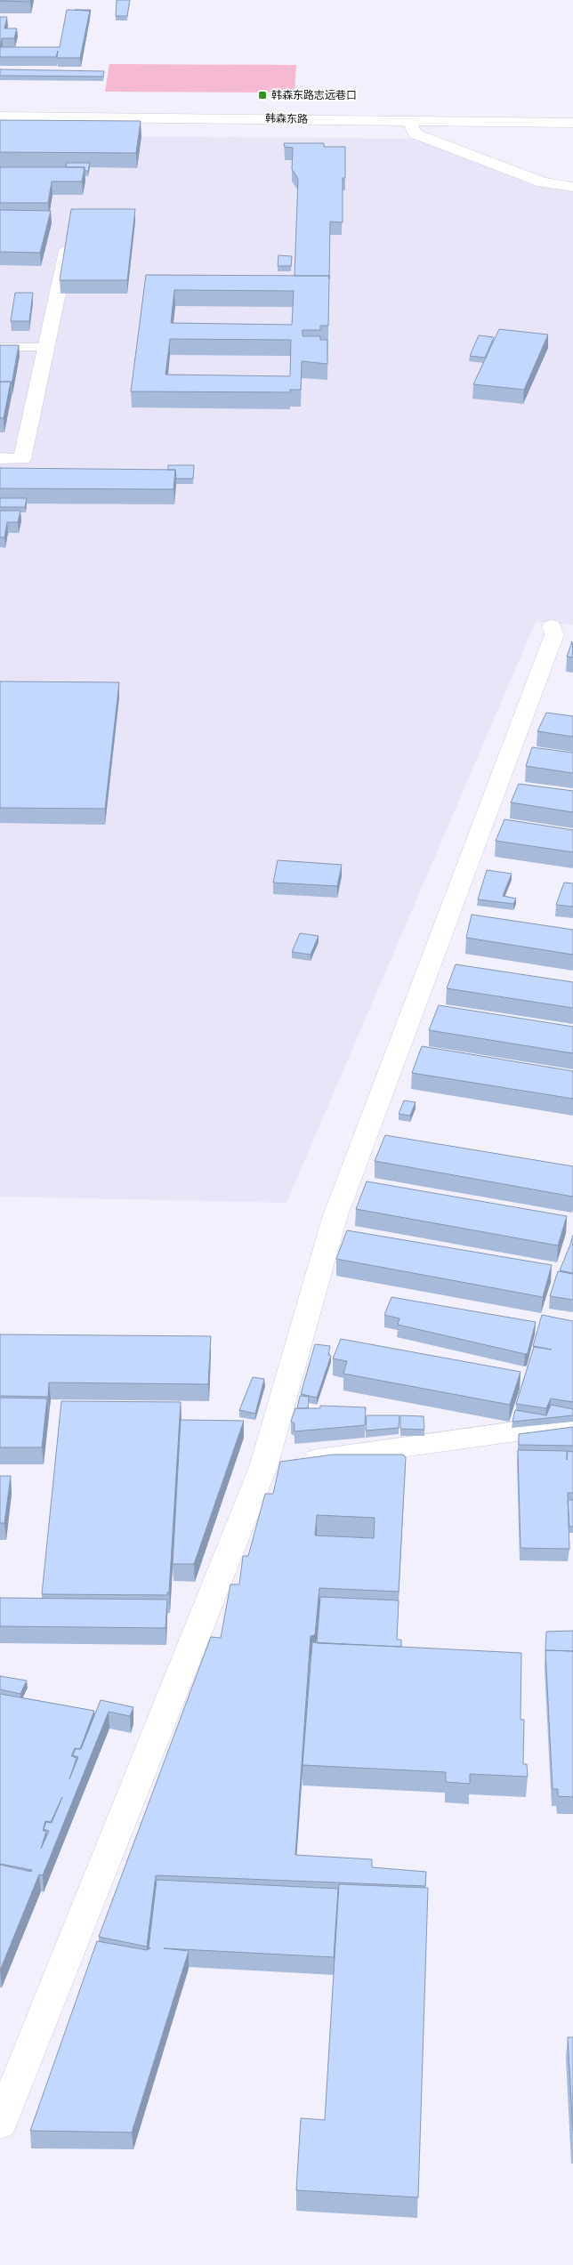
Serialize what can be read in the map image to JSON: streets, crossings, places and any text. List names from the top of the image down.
{
  "streets": {
    "street": ["韩森东路"]
  },
  "places": {
    "transit": ["韩森东路志远巷口"]
  }
}
